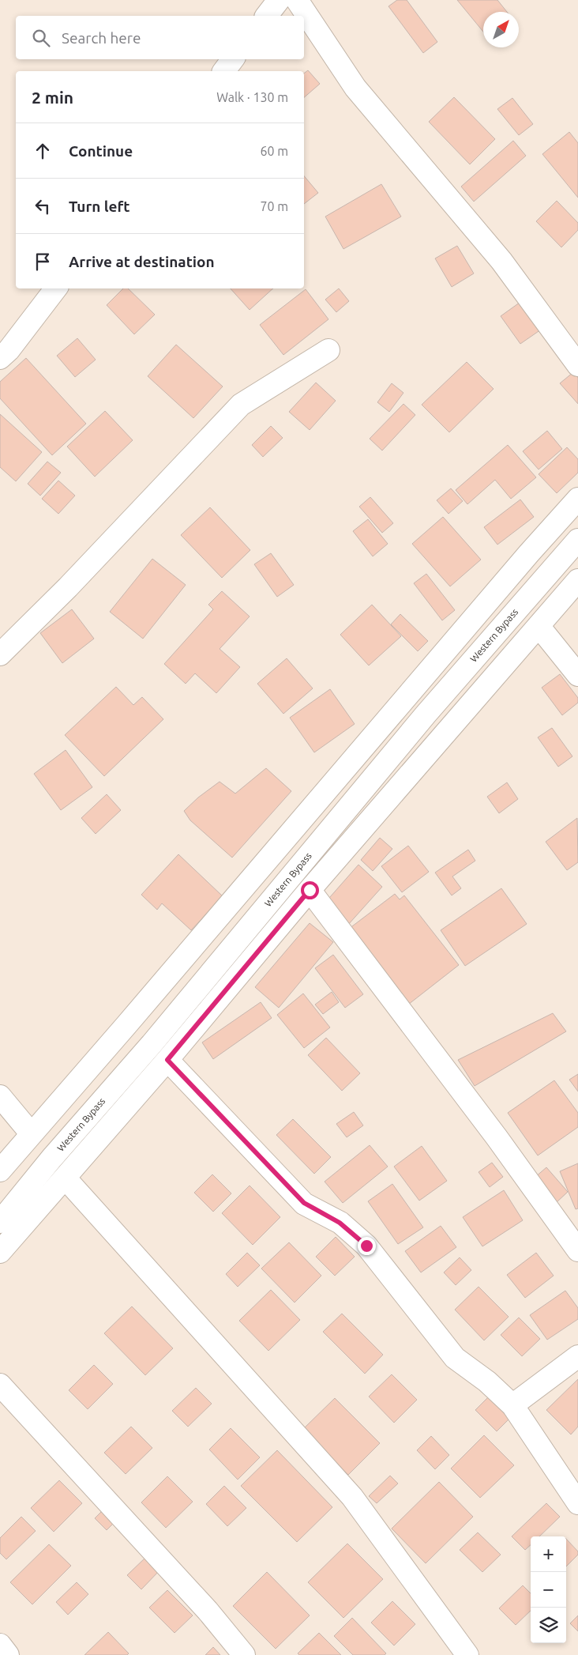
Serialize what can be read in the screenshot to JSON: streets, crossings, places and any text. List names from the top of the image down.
{
  "streets": {
    "street": ["Western Bypass"]
  },
  "north": "top right",
  "page": {
    "search": "Search here",
    "heading": ["2 min", "Walk · 130 m"],
    "list": [
      ["Continue", "60 m"],
      ["Turn left", "70 m"],
      "Arrive at destination"
    ],
    "map_buttons": ["+", "−"]
  }
}
